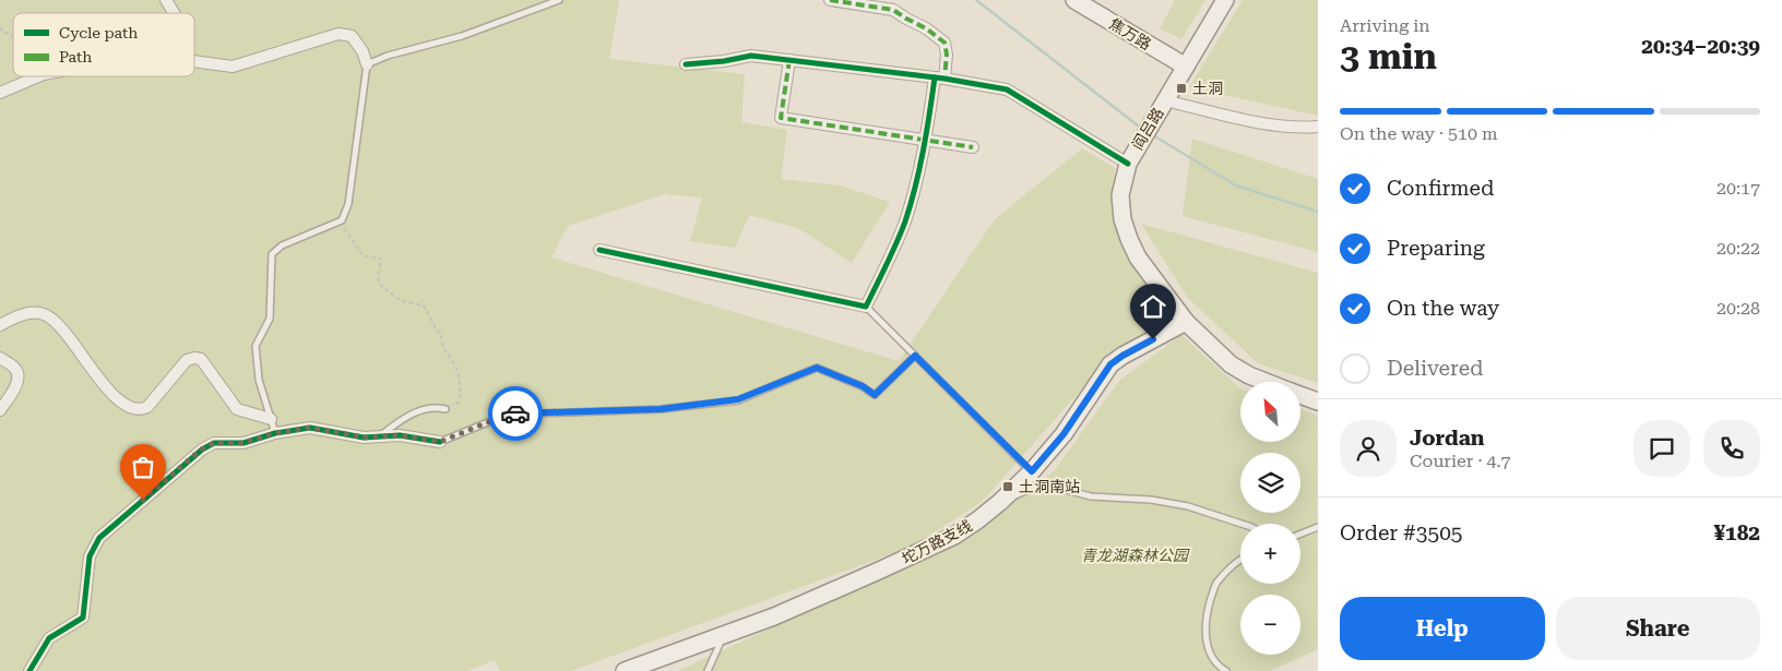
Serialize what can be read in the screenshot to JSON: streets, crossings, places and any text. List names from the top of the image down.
{
  "streets": {
    "main road": ["焦万路", "阎吕路", "坨万路支线"]
  },
  "crossings": [
    ["焦万路", "阎吕路"],
    ["阎吕路", "坨万路支线"]
  ],
  "parks": ["青龙湖森林公园"],
  "places": {
    "transit": ["土洞", "土洞南站"]
  },
  "legend": ["Cycle path", "Path"],
  "north": "top left",
  "page": {
    "heading": ["3 min", "Arriving in", "20:34–20:39"],
    "panel": [
      "Jordan",
      "Courier · 4.7",
      "Order #3505",
      "¥182"
    ],
    "bar": "On the way · 510 m",
    "list": [
      ["Confirmed", "20:17"],
      ["Preparing", "20:22"],
      ["On the way", "20:28"],
      "Delivered"
    ],
    "map_buttons": ["+", "−"],
    "buttons": ["Help", "Share"]
  }
}
